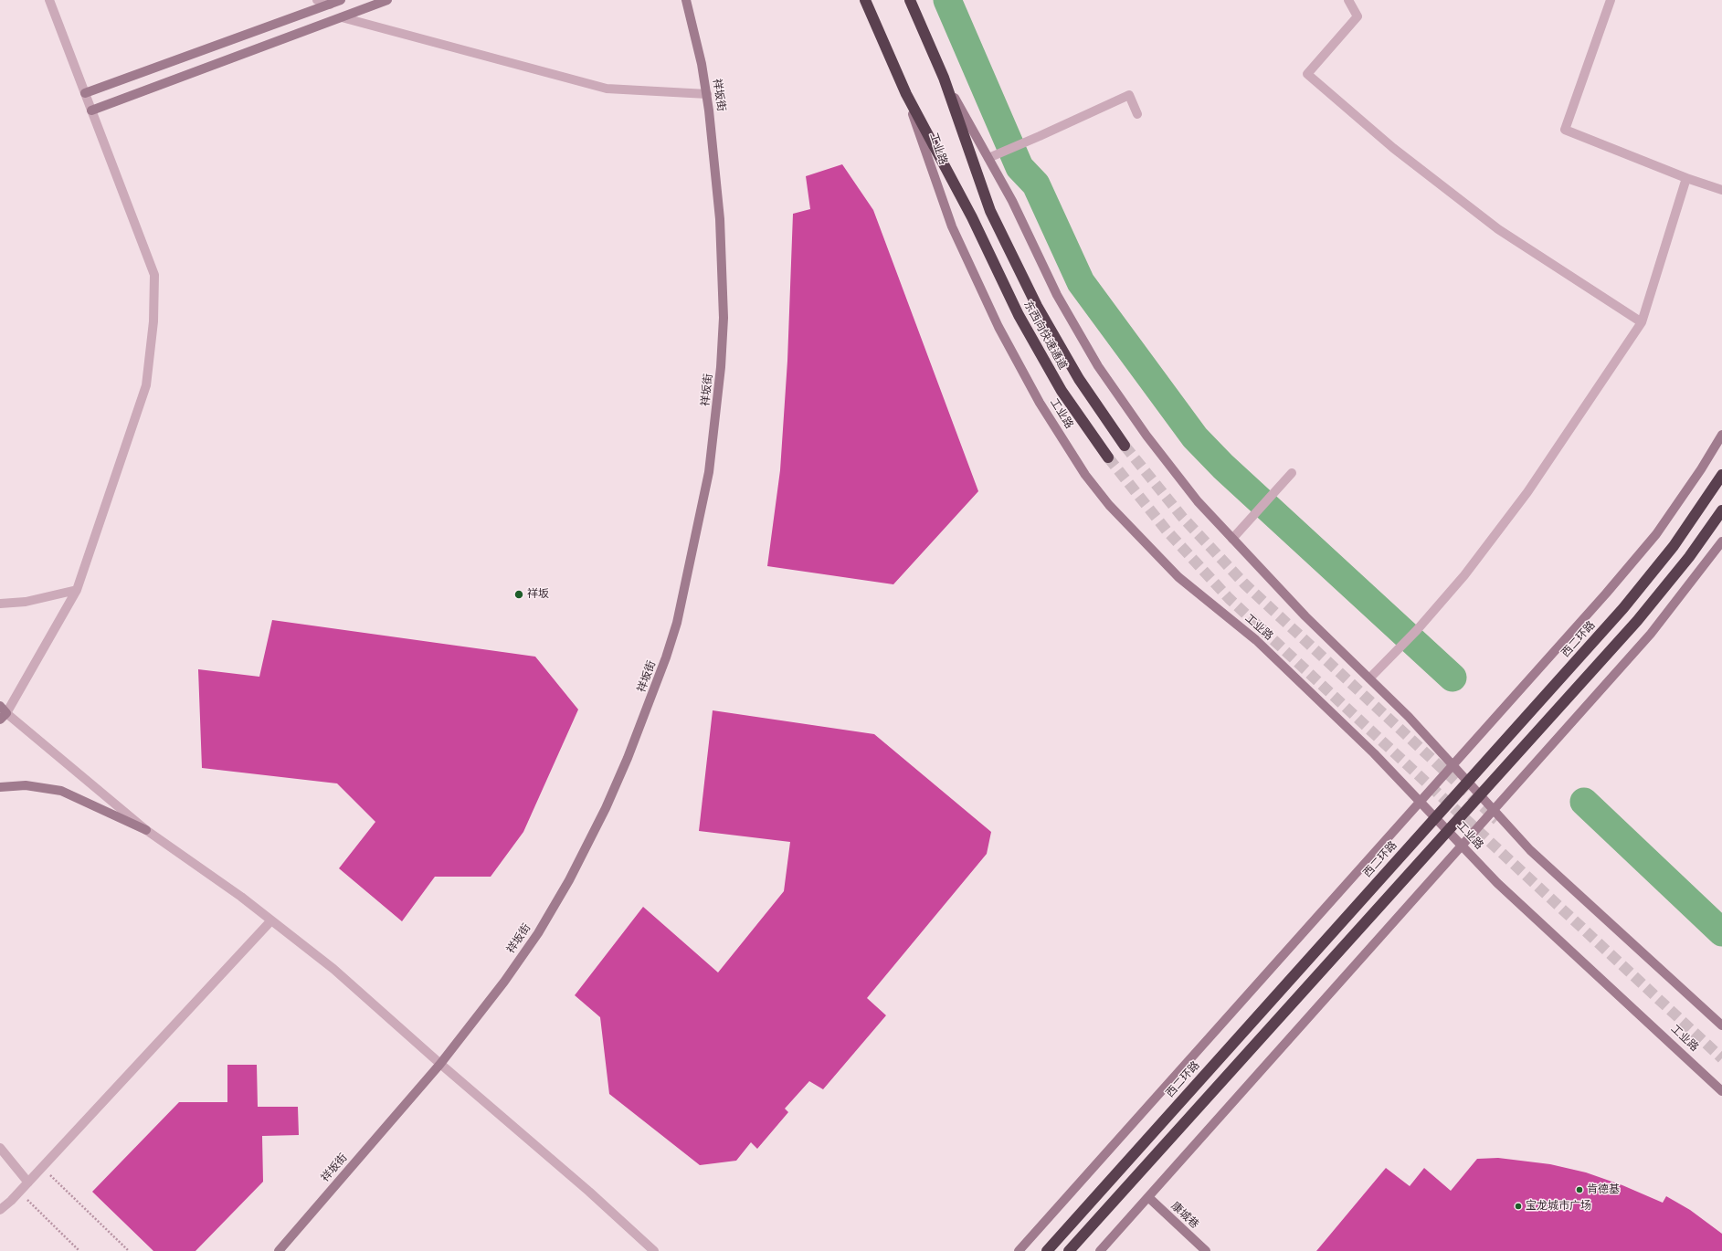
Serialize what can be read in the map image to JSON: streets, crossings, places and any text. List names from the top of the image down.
{
  "streets": {
    "highway": ["工业路", "东西向快速通道", "西二环路"],
    "main road": ["祥坂街", "康城巷"]
  },
  "crossings": [
    ["工业路", "东西向快速通道"]
  ],
  "places": ["祥坂", "肯德基", "宝龙城市广场"]
}
